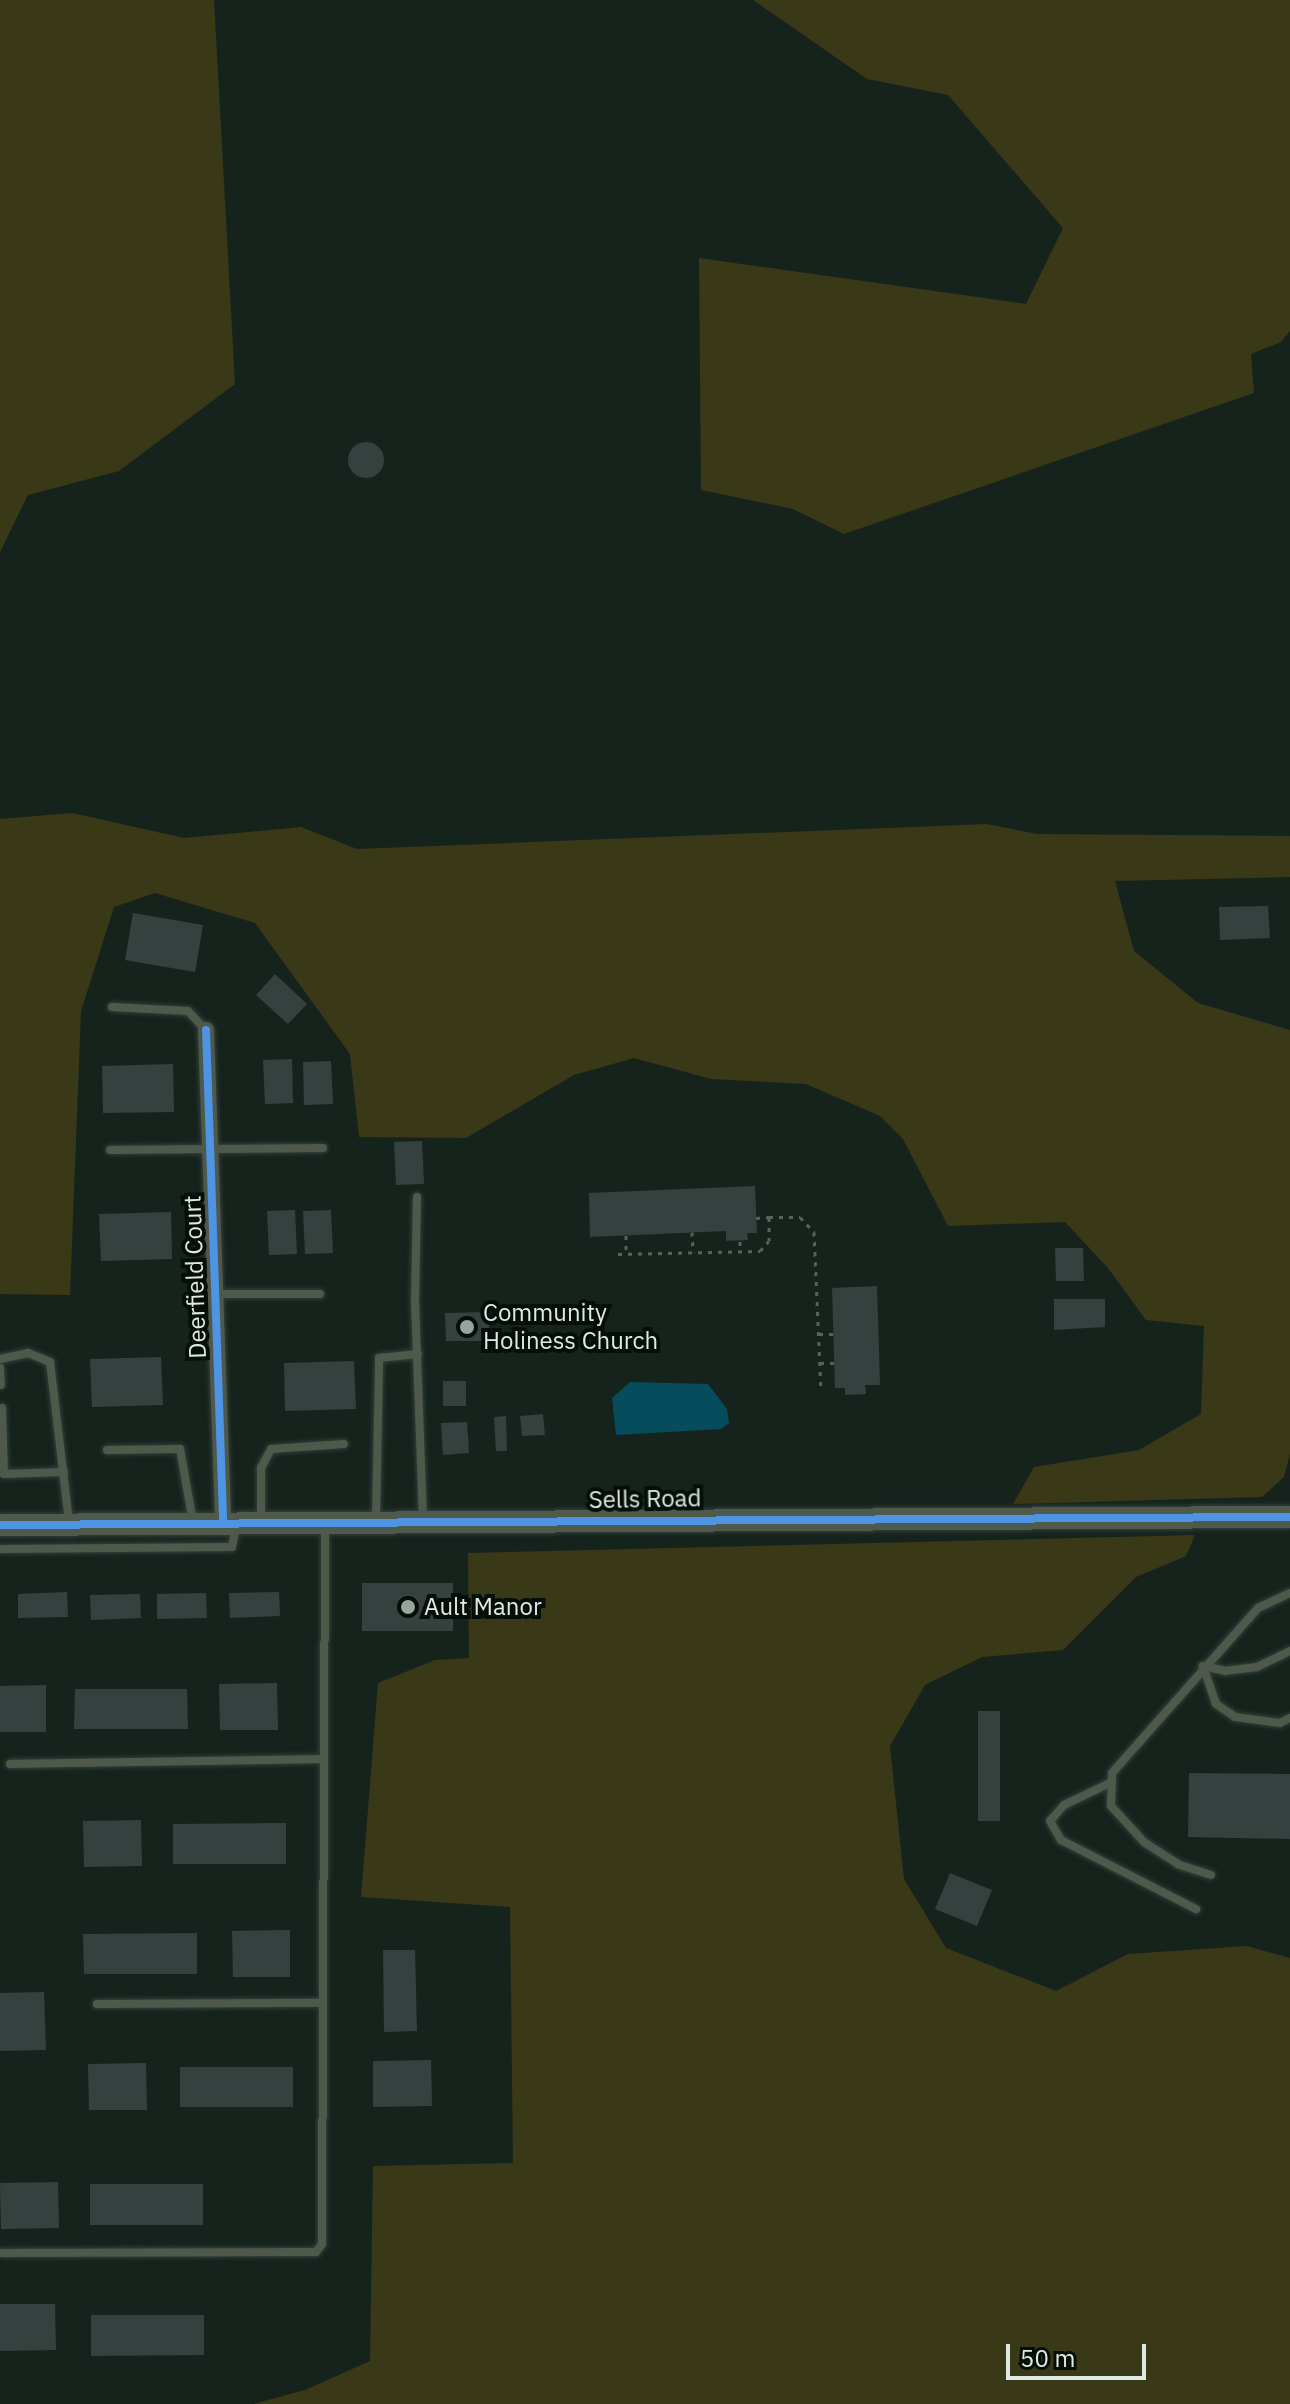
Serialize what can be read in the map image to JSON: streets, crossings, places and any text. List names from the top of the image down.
{
  "streets": {
    "street": ["Deerfield Court", "Sells Road"]
  },
  "crossings": [
    ["Deerfield Court", "Sells Road"]
  ],
  "places": ["Community Holiness Church", "Ault Manor"],
  "scale_bar": "50 m"
}
